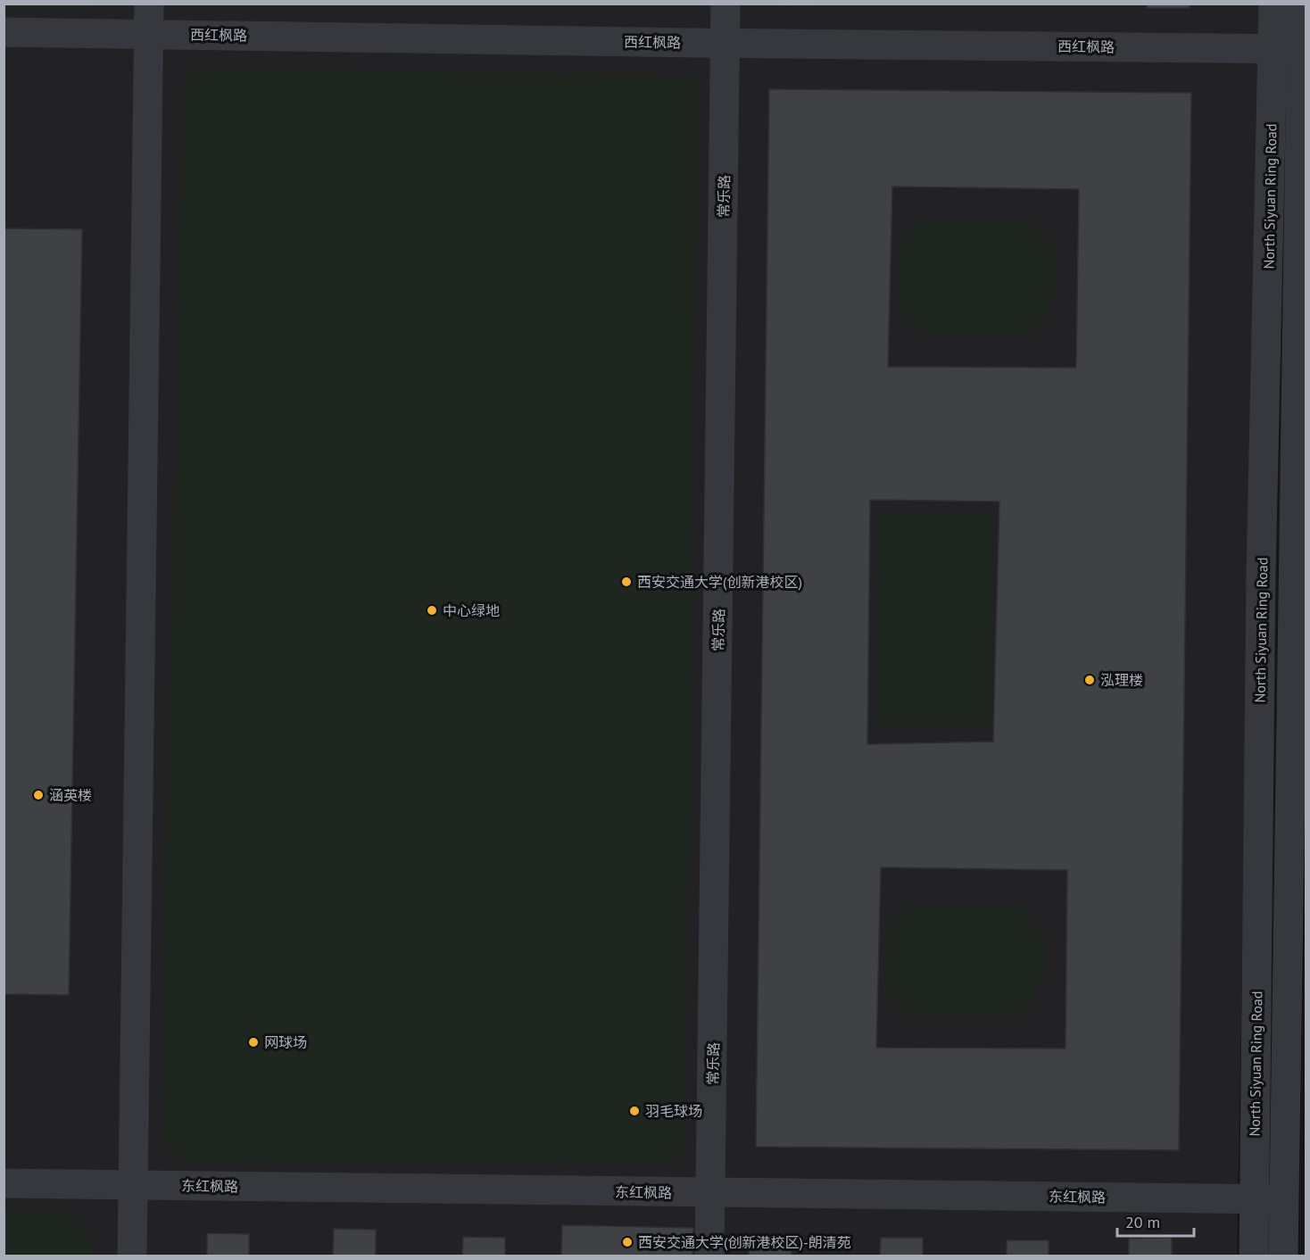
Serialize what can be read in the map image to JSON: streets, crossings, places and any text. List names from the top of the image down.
{
  "streets": {
    "street": [
      "西红枫路",
      "常乐路",
      "North Siyuan Ring Road",
      "东红枫路"
    ]
  },
  "crossings": [
    ["西红枫路", "常乐路"],
    ["西红枫路", "North Siyuan Ring Road"],
    ["常乐路", "东红枫路"],
    ["North Siyuan Ring Road", "东红枫路"]
  ],
  "places": [
    "西安交通大学(创新港校区)",
    "中心绿地",
    "泓理楼",
    "涵英楼",
    "网球场",
    "羽毛球场",
    "西安交通大学(创新港校区)-朗清苑"
  ],
  "scale_bar": "20 m"
}
